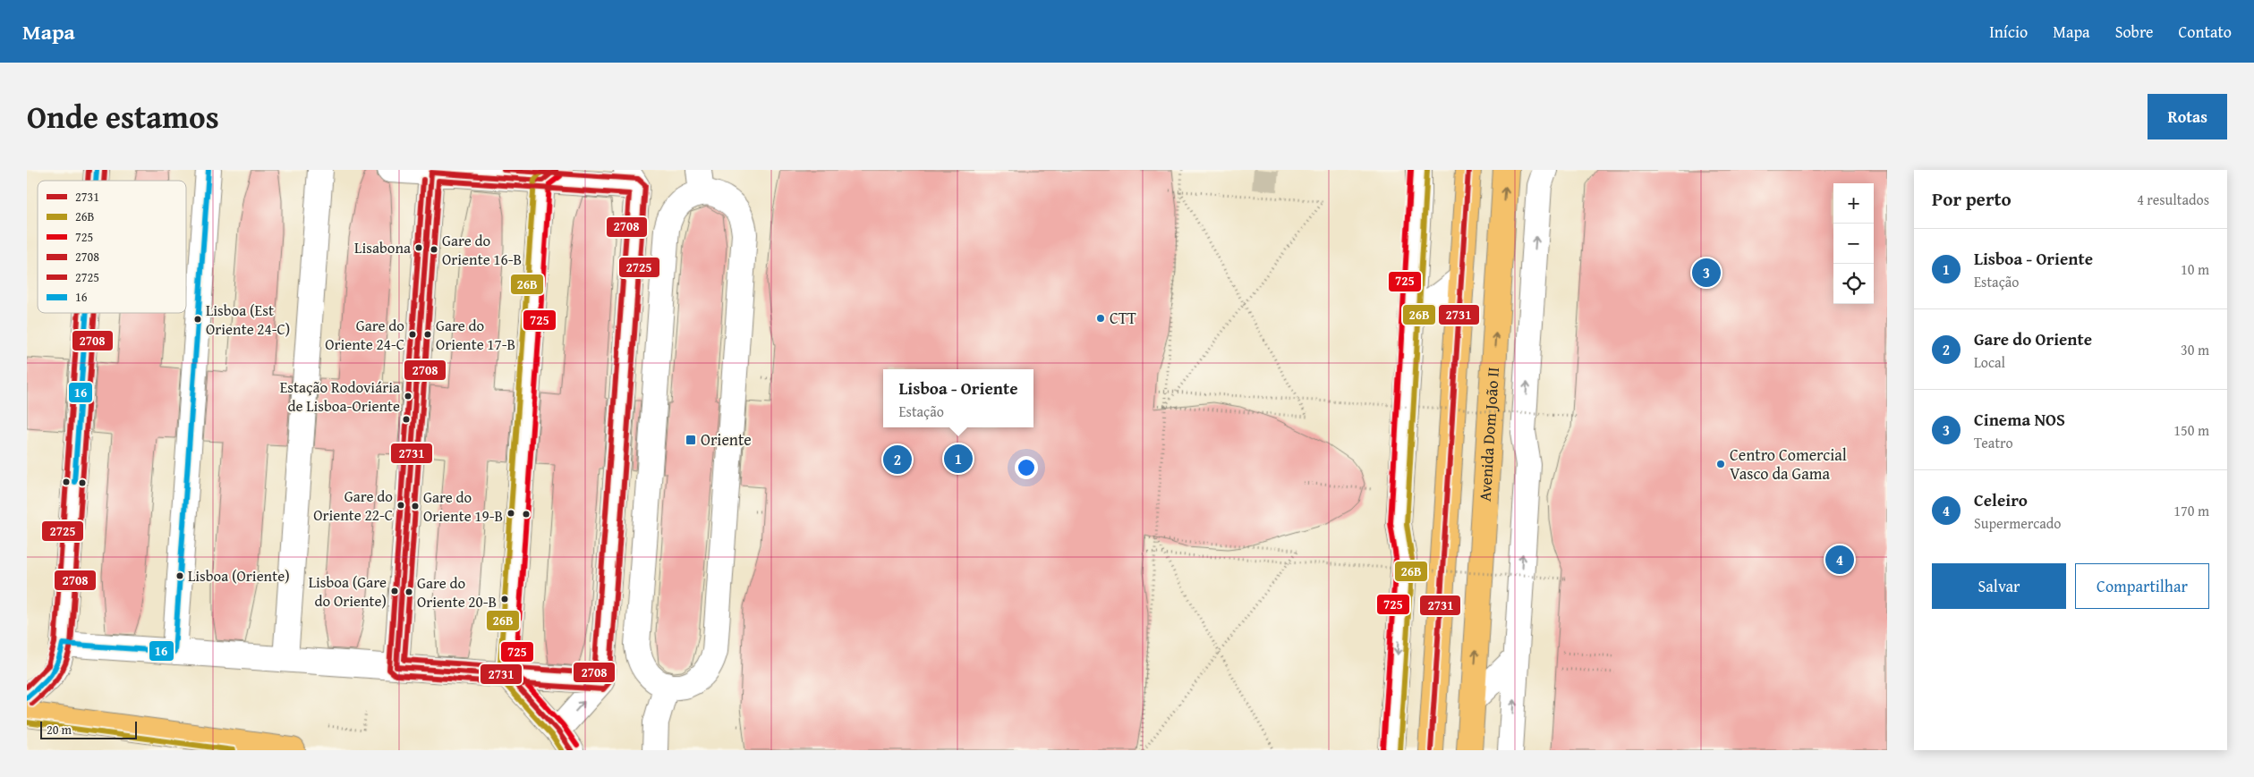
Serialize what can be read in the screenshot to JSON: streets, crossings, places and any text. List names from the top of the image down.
{
  "streets": {
    "main road": ["Avenida Dom João II"]
  },
  "places": {
    "other": [
      "Lisabona",
      "Gare do Oriente 16-B",
      "CTT",
      "Lisboa (Est Oriente 24-C)",
      "Gare do Oriente 24-C",
      "Gare do Oriente 17-B",
      "Estação Rodoviária de Lisboa-Oriente",
      "Centro Comercial Vasco da Gama",
      "Gare do Oriente 22-C",
      "Gare do Oriente 19-B",
      "Lisboa (Oriente)",
      "Lisboa (Gare do Oriente)",
      "Gare do Oriente 20-B"
    ],
    "transit": ["Oriente"]
  },
  "lines": [
    "transit line 2731",
    "transit line 26B",
    "transit line 725",
    "transit line 2725",
    "transit line 16",
    "transit line 2708"
  ],
  "legend": [
    "2731",
    "26B",
    "725",
    "2708",
    "2725",
    "16"
  ],
  "scale_bar": "20 m",
  "page": {
    "header": "Mapa",
    "nav": [
      "Início",
      "Mapa",
      "Sobre",
      "Contato"
    ],
    "title": "Onde estamos",
    "buttons": [
      "Rotas",
      ["Salvar", "Compartilhar"]
    ],
    "heading": ["Por perto", "4 resultados"],
    "map_buttons": ["+", "−"],
    "list": [
      {
        "mark": "1",
        "name": "Lisboa - Oriente",
        "note": "Estação",
        "value": "10 m"
      },
      {
        "mark": "2",
        "name": "Gare do Oriente",
        "note": "Local",
        "value": "30 m"
      },
      {
        "mark": "3",
        "name": "Cinema NOS",
        "note": "Teatro",
        "value": "150 m"
      },
      {
        "mark": "4",
        "name": "Celeiro",
        "note": "Supermercado",
        "value": "170 m"
      }
    ],
    "pins": [
      "3",
      "1",
      "2",
      "4"
    ],
    "popup": ["Lisboa - Oriente", "Estação"],
    "scale": "20 m"
  }
}
